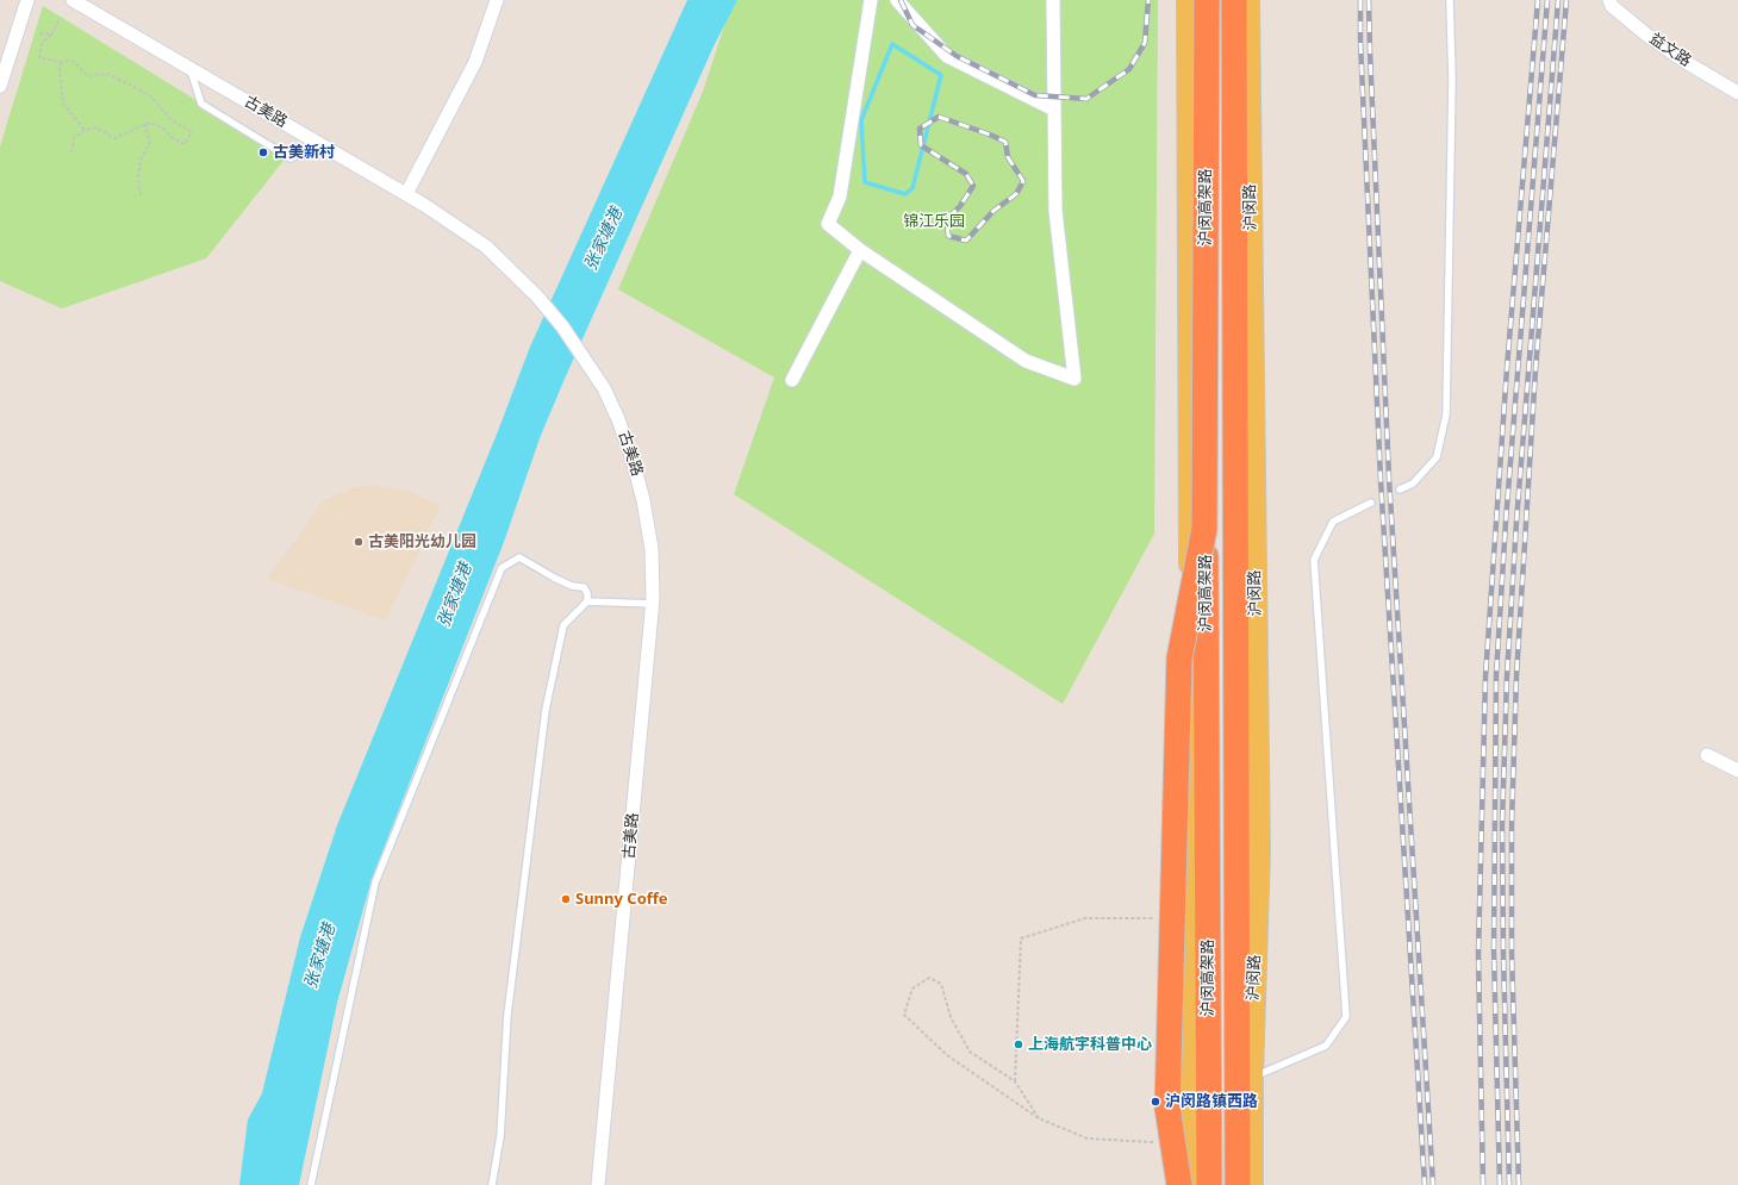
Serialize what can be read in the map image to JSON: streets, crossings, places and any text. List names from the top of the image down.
{
  "streets": {
    "highway": ["沪闵高架路"],
    "main road": ["沪闵路"],
    "street": ["益文路", "古美路"]
  },
  "water": ["张家塘港"],
  "parks": ["锦江乐园"],
  "places": [
    "古美新村",
    "古美阳光幼儿园",
    "Sunny Coffe",
    "上海航宇科普中心",
    "沪闵路镇西路"
  ]
}
